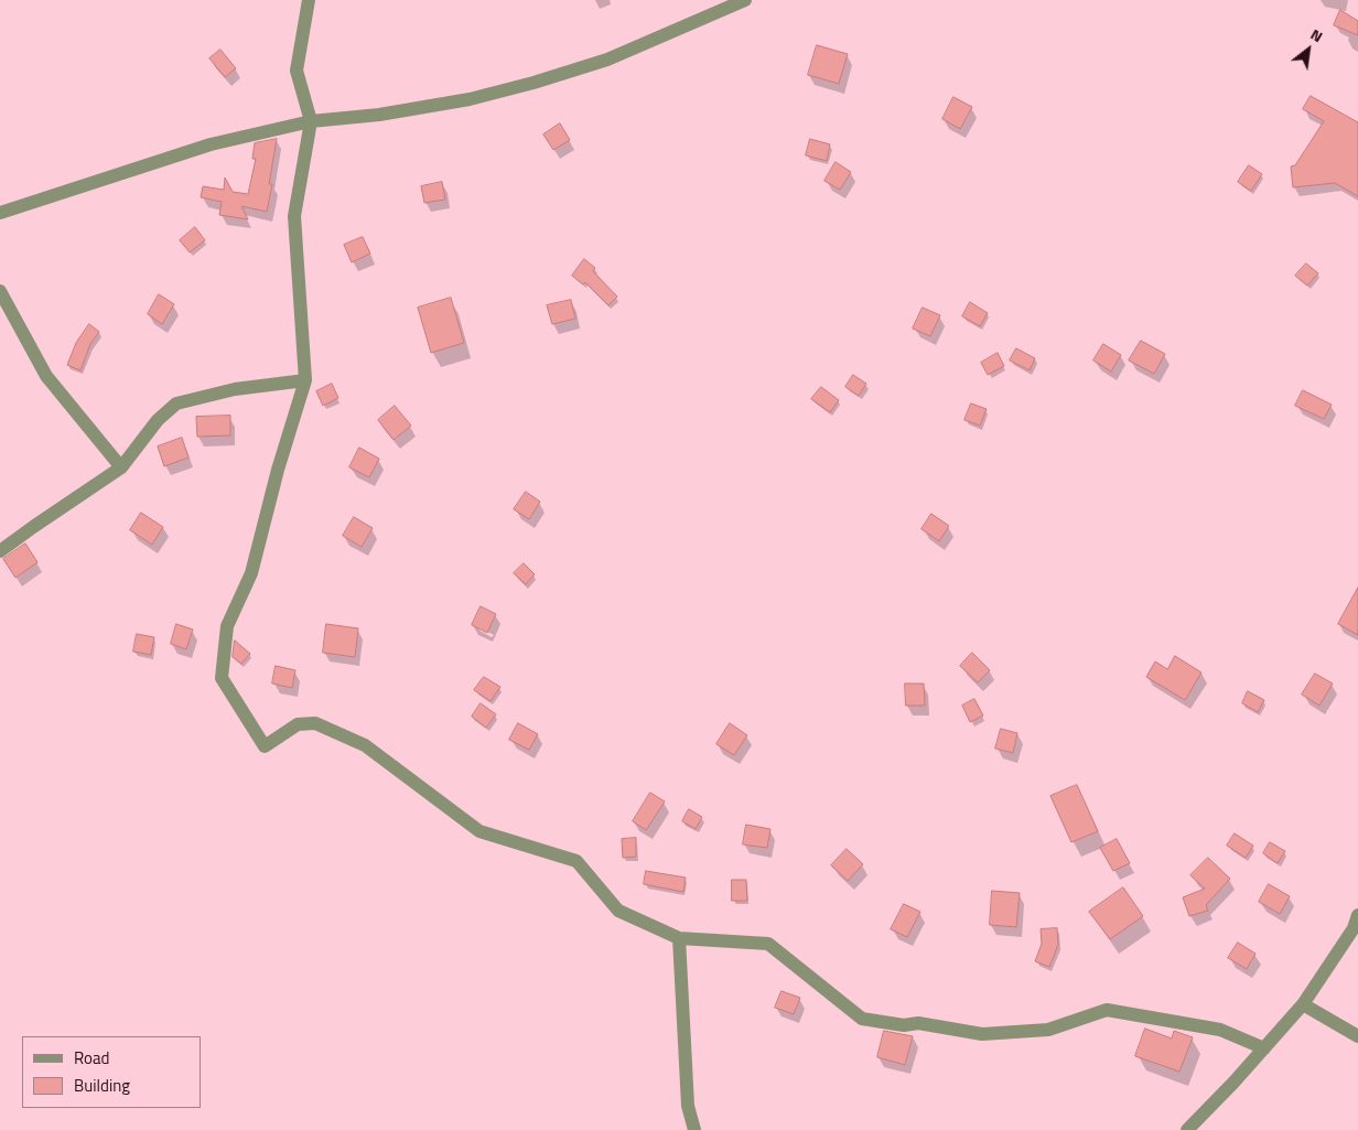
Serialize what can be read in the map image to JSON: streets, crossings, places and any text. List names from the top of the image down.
{
  "legend": ["Road", "Building"],
  "north": "top right"
}
